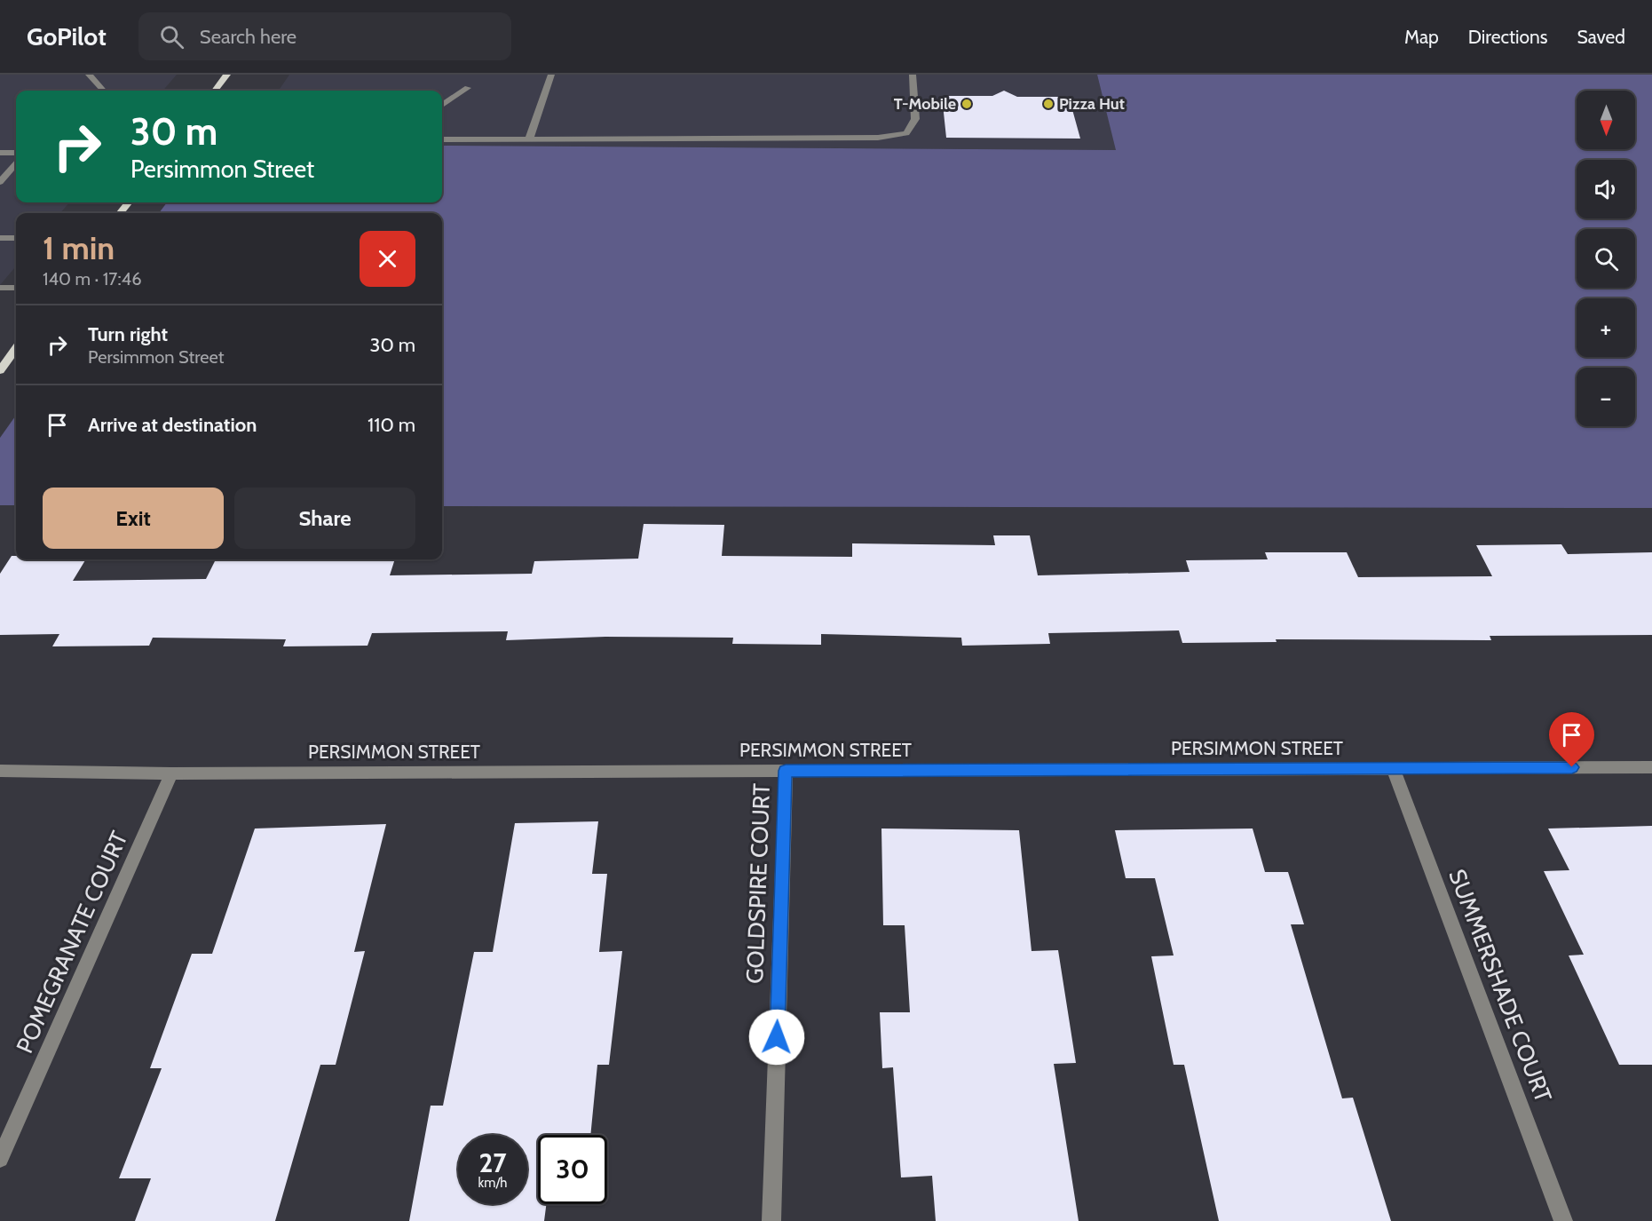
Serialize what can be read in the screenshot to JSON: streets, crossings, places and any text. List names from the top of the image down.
{
  "streets": {
    "street": [
      "PERSIMMON STREET",
      "GOLDSPIRE COURT",
      "POMEGRANATE COURT",
      "SUMMERSHADE COURT"
    ]
  },
  "crossings": [
    ["PERSIMMON STREET", "GOLDSPIRE COURT"],
    ["PERSIMMON STREET", "POMEGRANATE COURT"],
    ["PERSIMMON STREET", "SUMMERSHADE COURT"]
  ],
  "places": ["T-Mobile", "Pizza Hut"],
  "north": "bottom",
  "page": {
    "header": "GoPilot",
    "search": "Search here",
    "nav": ["Map", "Directions", "Saved"],
    "map_buttons": ["+", "−"],
    "turn": ["30 m", "Persimmon Street"],
    "heading": ["1 min", "140 m · 17:46"],
    "list": [
      {
        "name": "Turn right",
        "note": "Persimmon Street",
        "value": "30 m"
      },
      {
        "name": "Arrive at destination",
        "value": "110 m"
      }
    ],
    "buttons": ["Exit", "Share"],
    "speed": "27 km/h",
    "limit": "30"
  }
}
